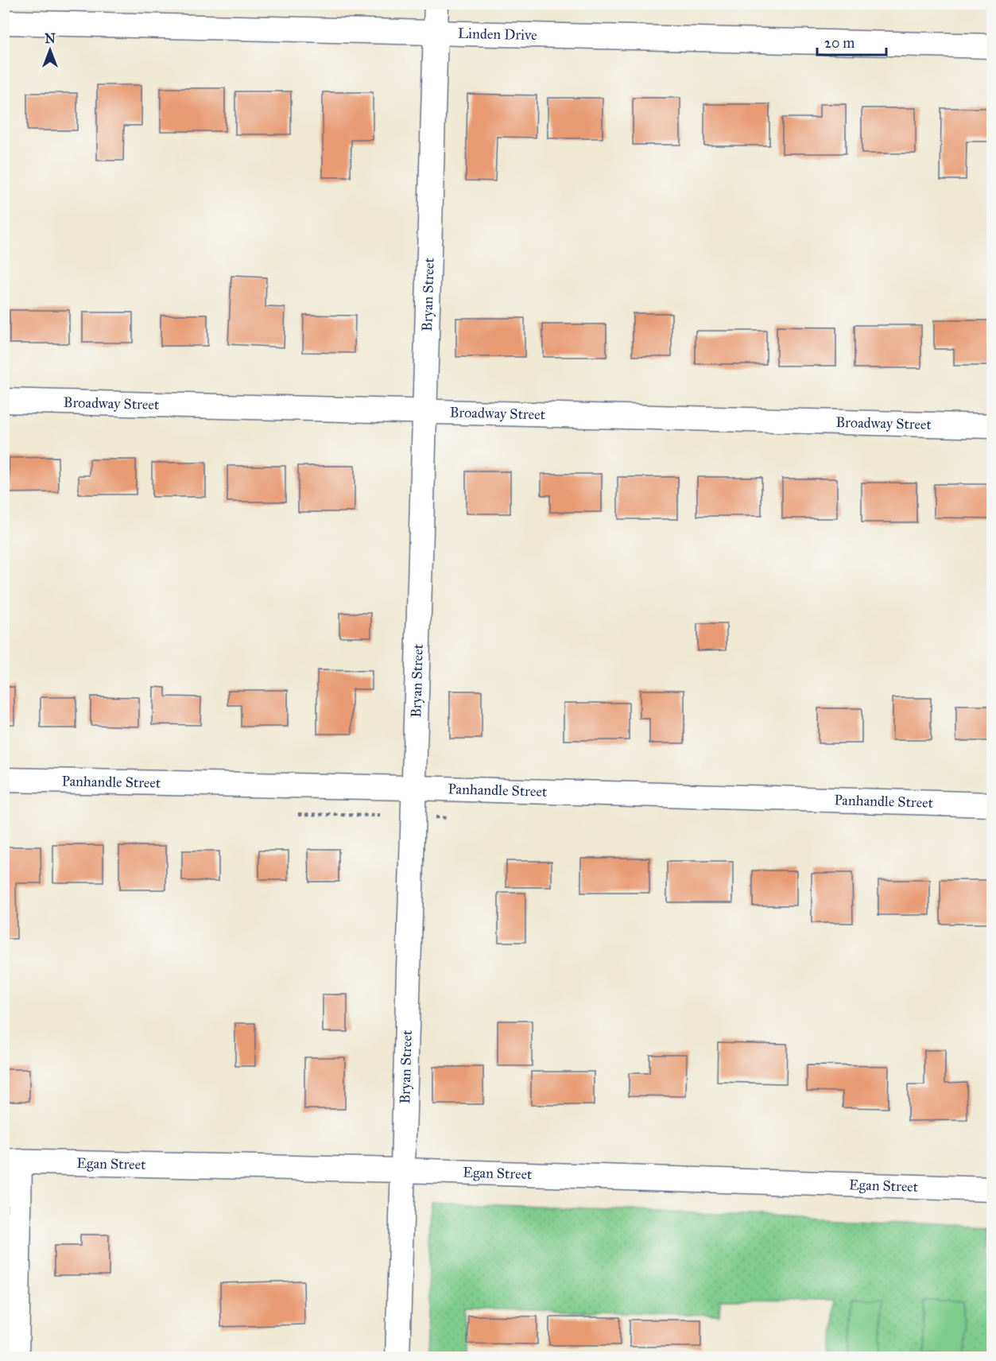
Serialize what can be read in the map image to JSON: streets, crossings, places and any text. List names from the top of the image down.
{
  "streets": {
    "street": [
      "Linden Drive",
      "Bryan Street",
      "Broadway Street",
      "Panhandle Street",
      "Egan Street"
    ]
  },
  "crossings": [
    ["Linden Drive", "Bryan Street"],
    ["Bryan Street", "Broadway Street"],
    ["Bryan Street", "Panhandle Street"],
    ["Bryan Street", "Egan Street"]
  ],
  "scale_bar": "20 m",
  "north": "top"
}
